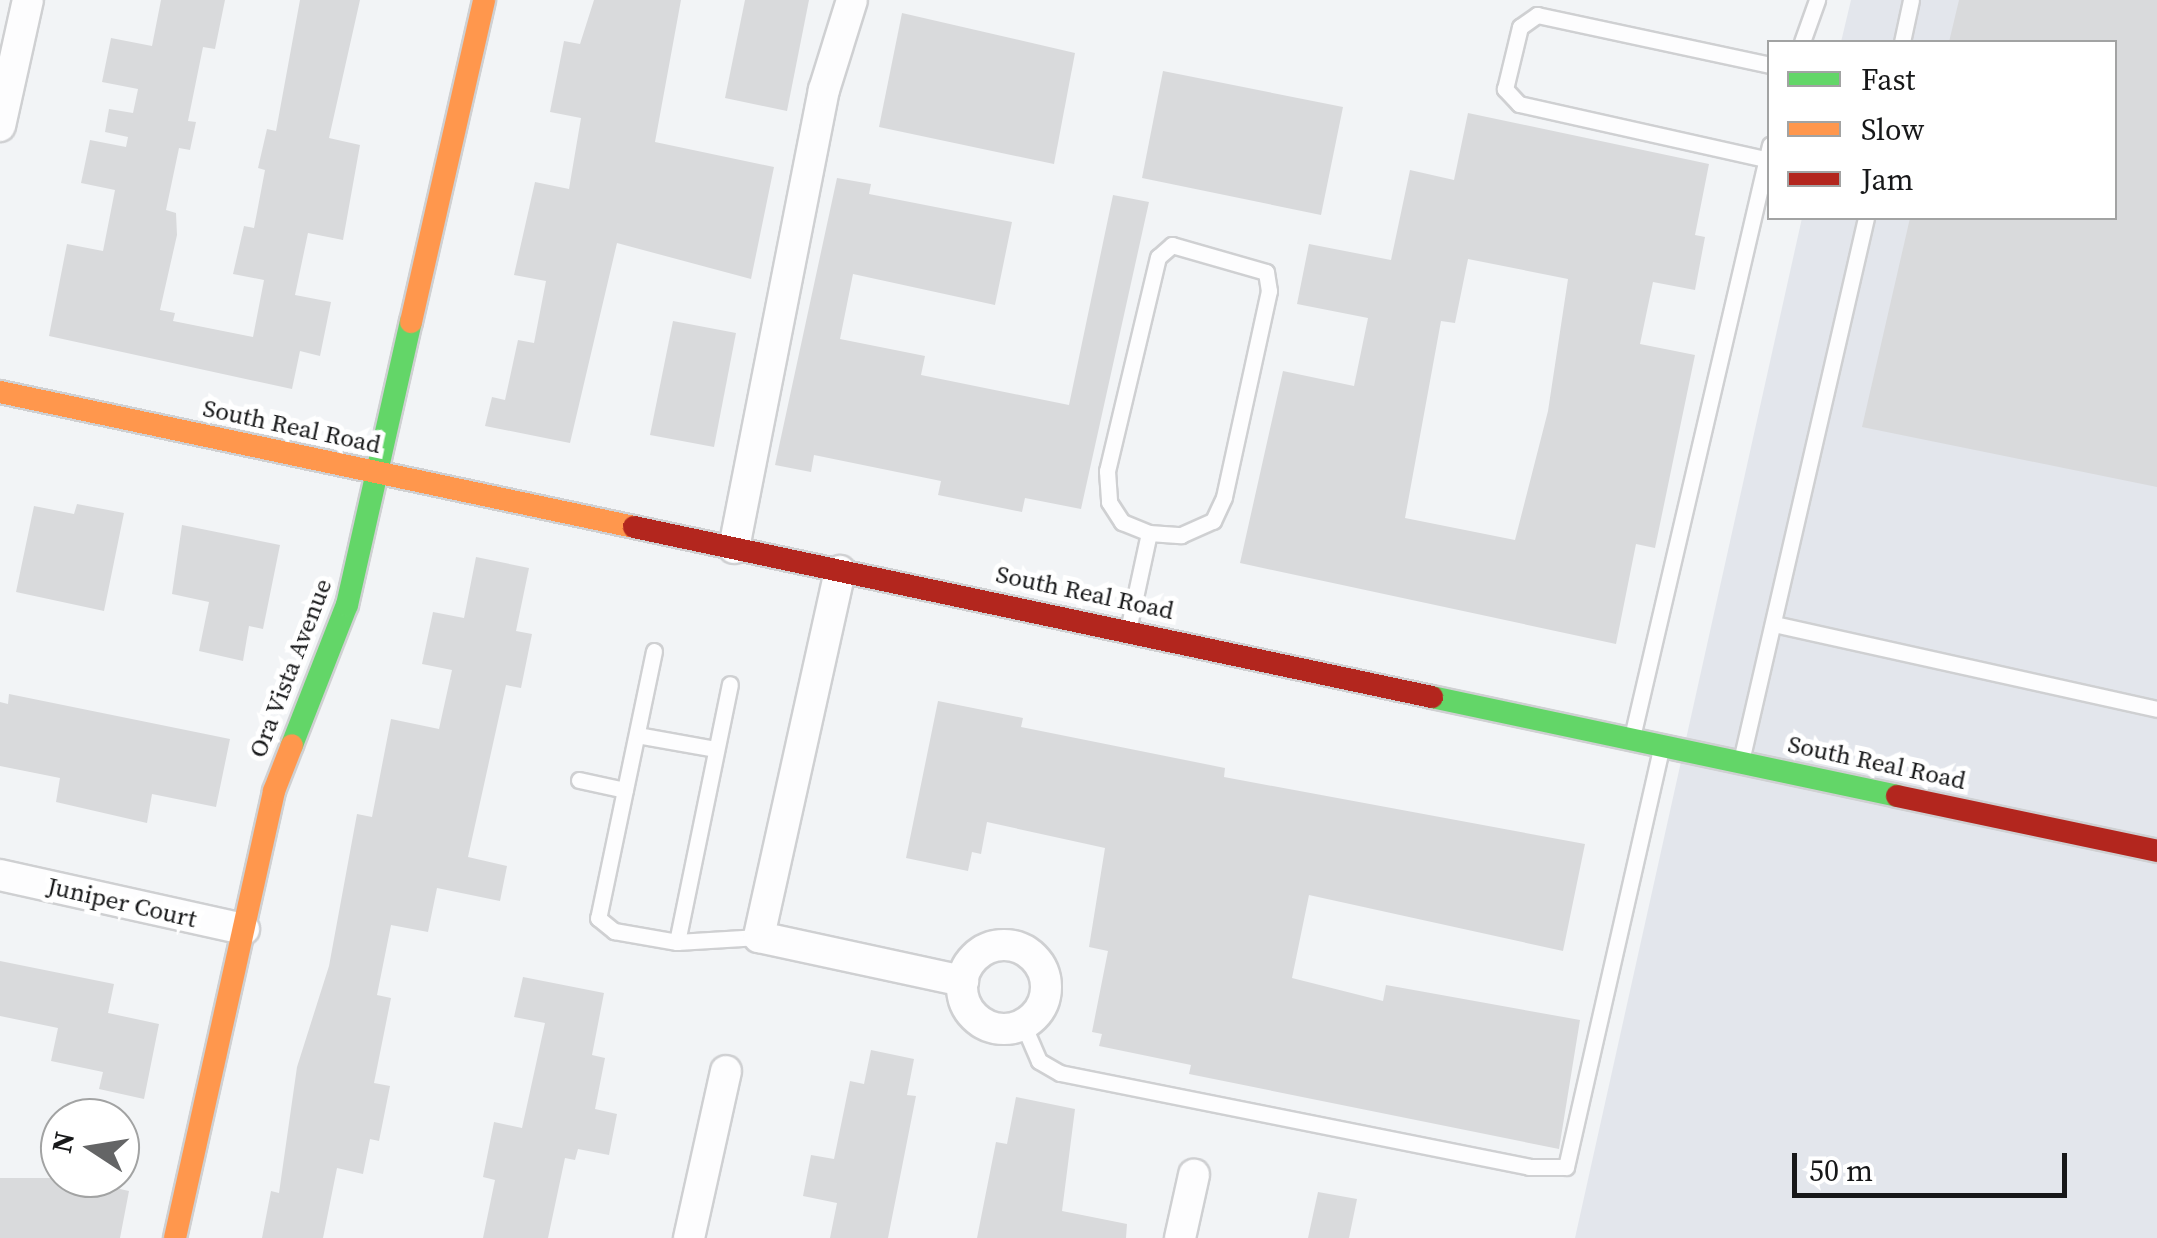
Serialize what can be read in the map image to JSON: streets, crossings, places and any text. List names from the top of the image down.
{
  "streets": {
    "street": ["South Real Road", "Ora Vista Avenue", "Juniper Court"]
  },
  "crossings": [
    ["South Real Road", "Ora Vista Avenue"],
    ["Ora Vista Avenue", "Juniper Court"]
  ],
  "legend": ["Fast", "Slow", "Jam"],
  "scale_bar": "50 m",
  "north": "left"
}
